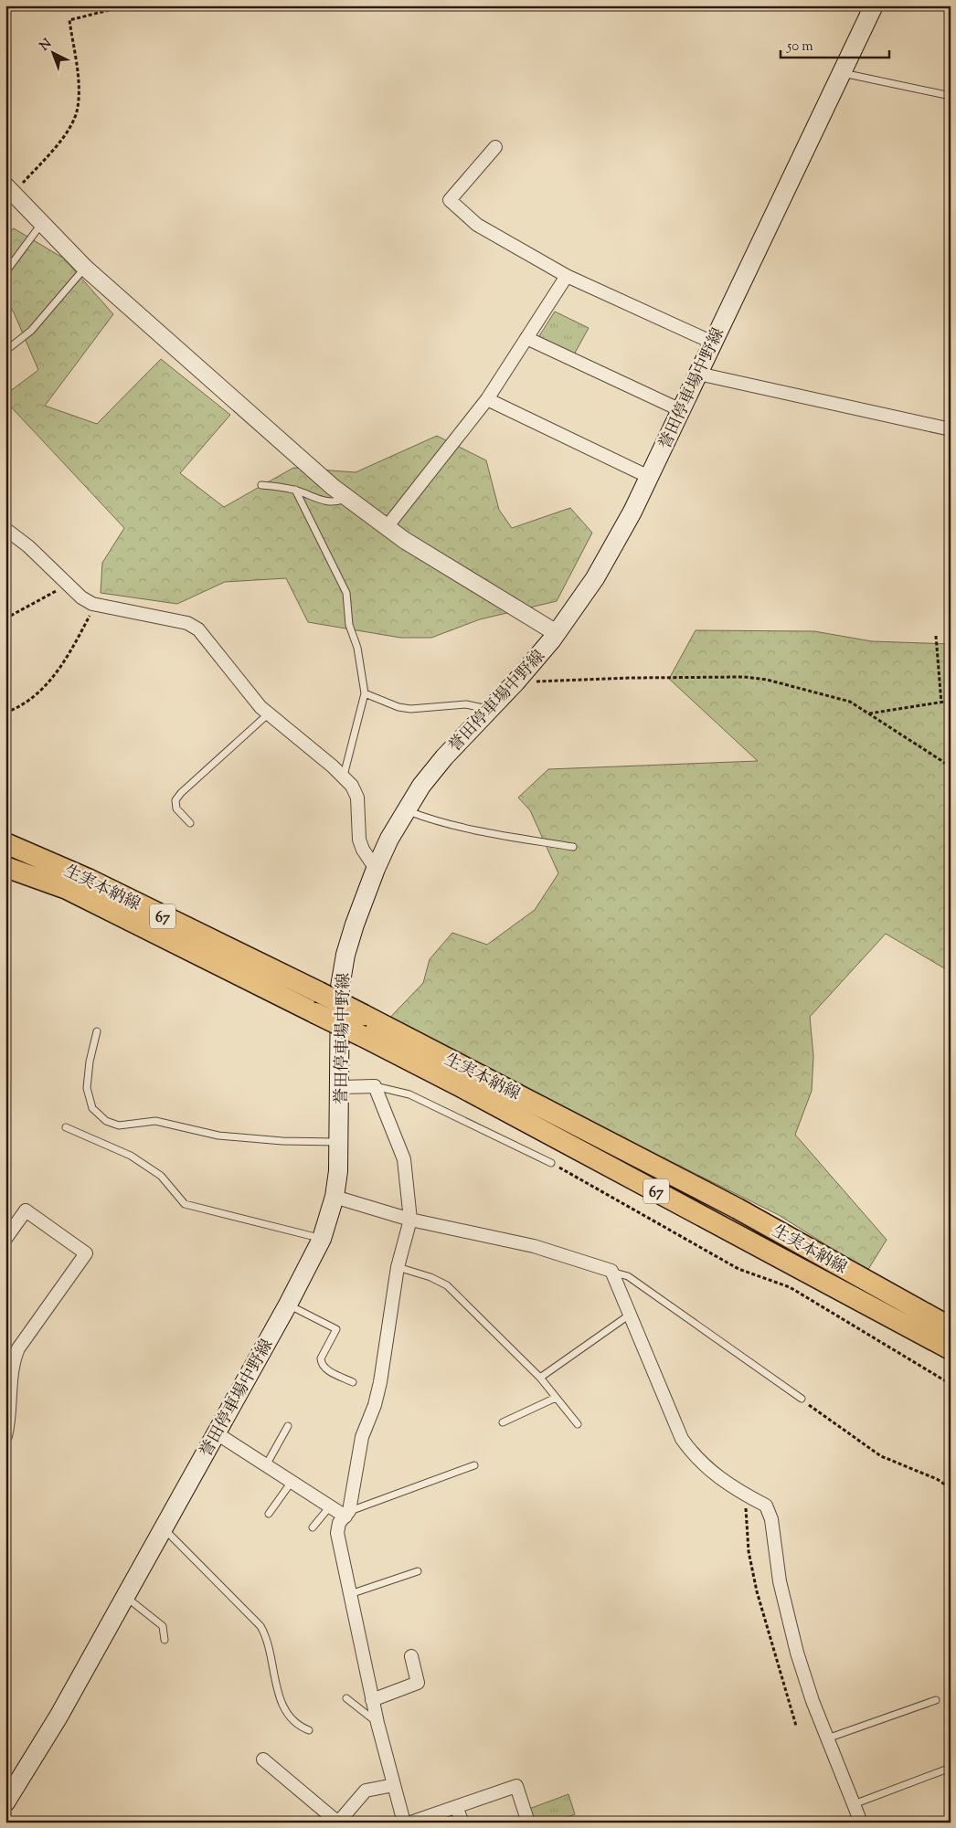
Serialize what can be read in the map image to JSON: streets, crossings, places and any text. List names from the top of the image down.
{
  "streets": {
    "main road": ["誉田停車場中野線", "生実本納線", "67"]
  },
  "scale_bar": "50 m",
  "north": "top left"
}
